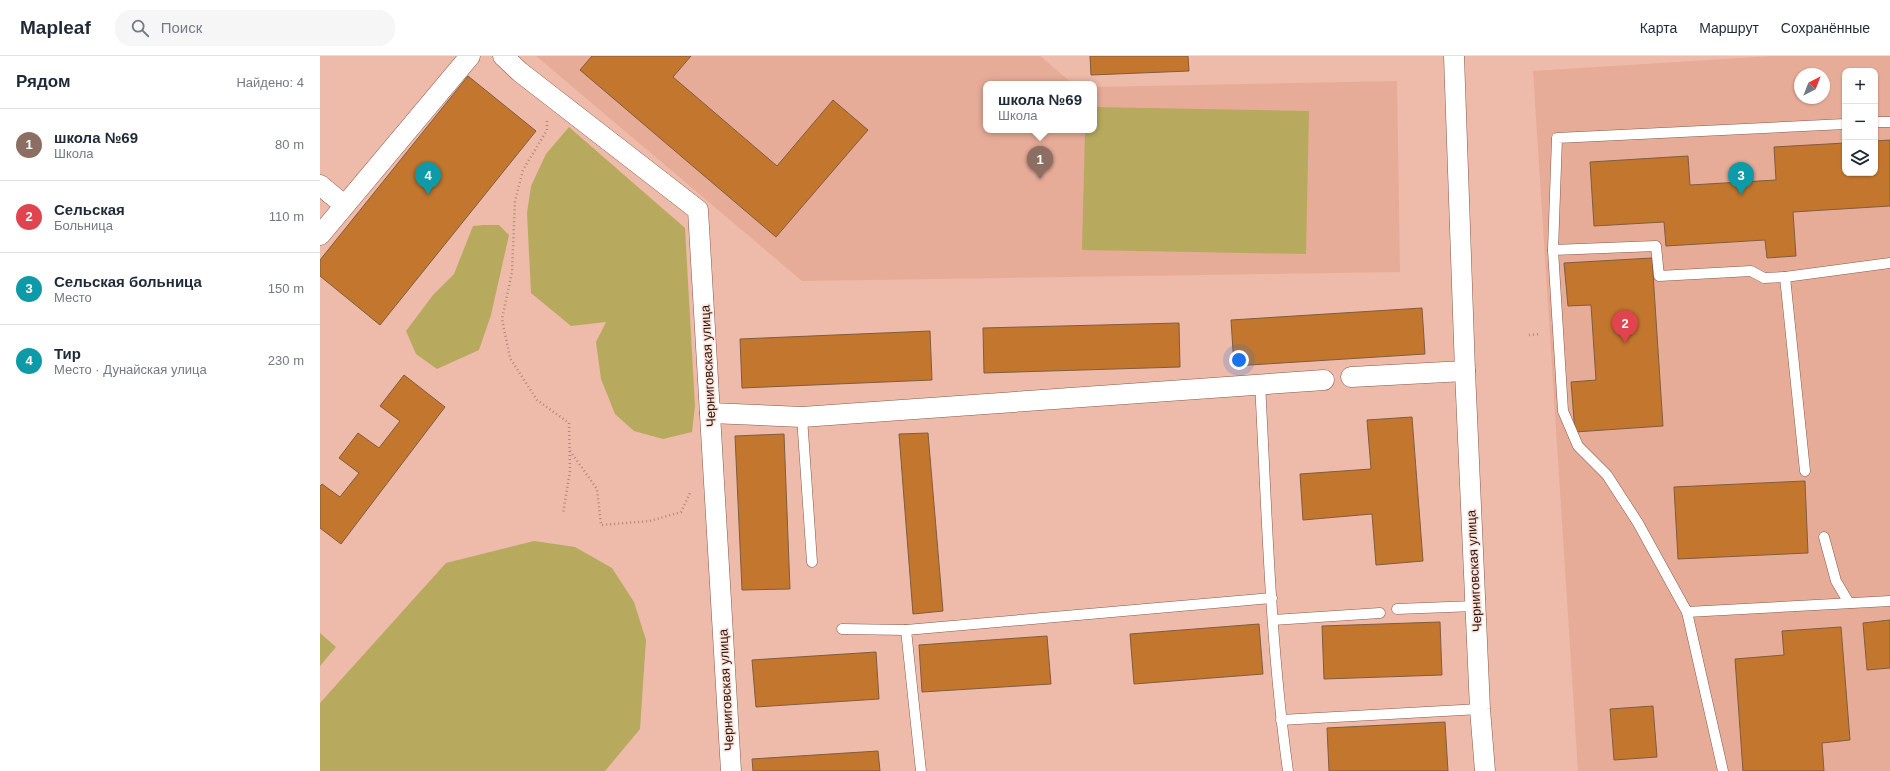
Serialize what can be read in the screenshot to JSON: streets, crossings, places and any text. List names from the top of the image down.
{
  "streets": {
    "street": ["Черниговская улица"]
  },
  "north": "top right",
  "page": {
    "header": "Mapleaf",
    "search": "Поиск",
    "nav": ["Карта", "Маршрут", "Сохранённые"],
    "heading": ["Рядом", "Найдено: 4"],
    "map_buttons": ["+", "−"],
    "popup": ["школа №69", "Школа"],
    "list": [
      {
        "mark": "1",
        "name": "школа №69",
        "note": "Школа",
        "value": "80 m"
      },
      {
        "mark": "2",
        "name": "Сельская",
        "note": "Больница",
        "value": "110 m"
      },
      {
        "mark": "3",
        "name": "Сельская больница",
        "note": "Место",
        "value": "150 m"
      },
      {
        "mark": "4",
        "name": "Тир",
        "note": "Место · Дунайская улица",
        "value": "230 m"
      }
    ],
    "pins": [
      "1",
      "3",
      "4",
      "2"
    ]
  }
}
